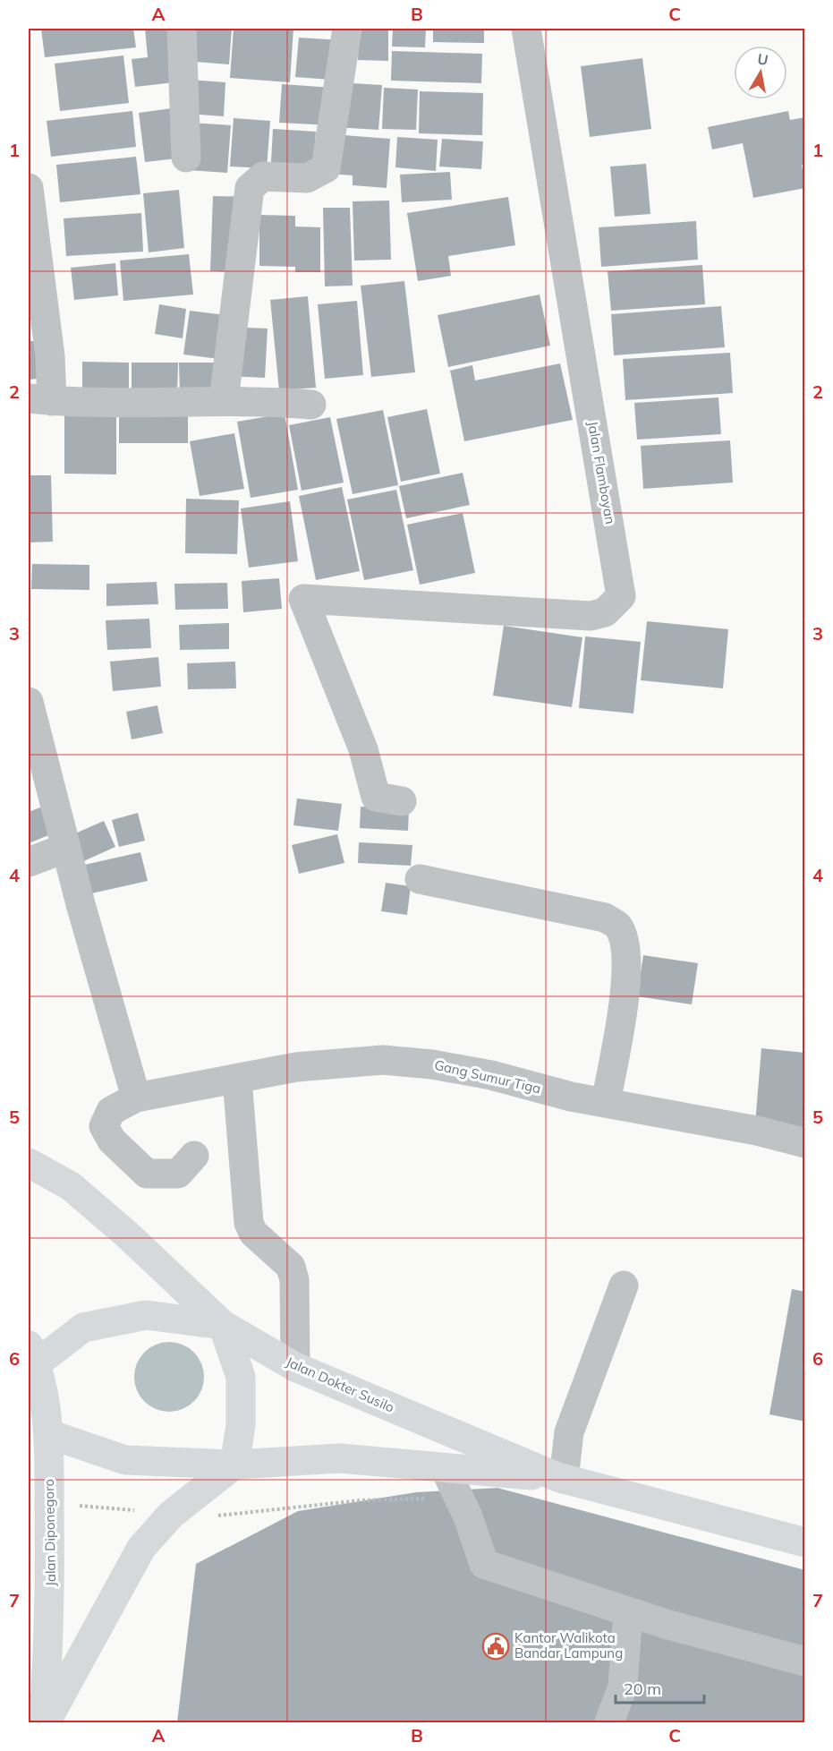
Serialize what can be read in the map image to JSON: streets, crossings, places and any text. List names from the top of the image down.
{
  "streets": {
    "main road": ["Jalan Dokter Susilo", "Jalan Diponegoro"],
    "street": ["Jalan Flamboyan", "Gang Sumur Tiga"]
  },
  "crossings": [
    ["Jalan Dokter Susilo", "Jalan Diponegoro"]
  ],
  "places": {
    "public building": ["Kantor Walikota Bandar Lampung"]
  },
  "scale_bar": "20 m",
  "north": "top",
  "grid": {
    "columns": ["A", "B", "C"],
    "rows": [
      "1",
      "2",
      "3",
      "4",
      "5",
      "6",
      "7"
    ]
  }
}
